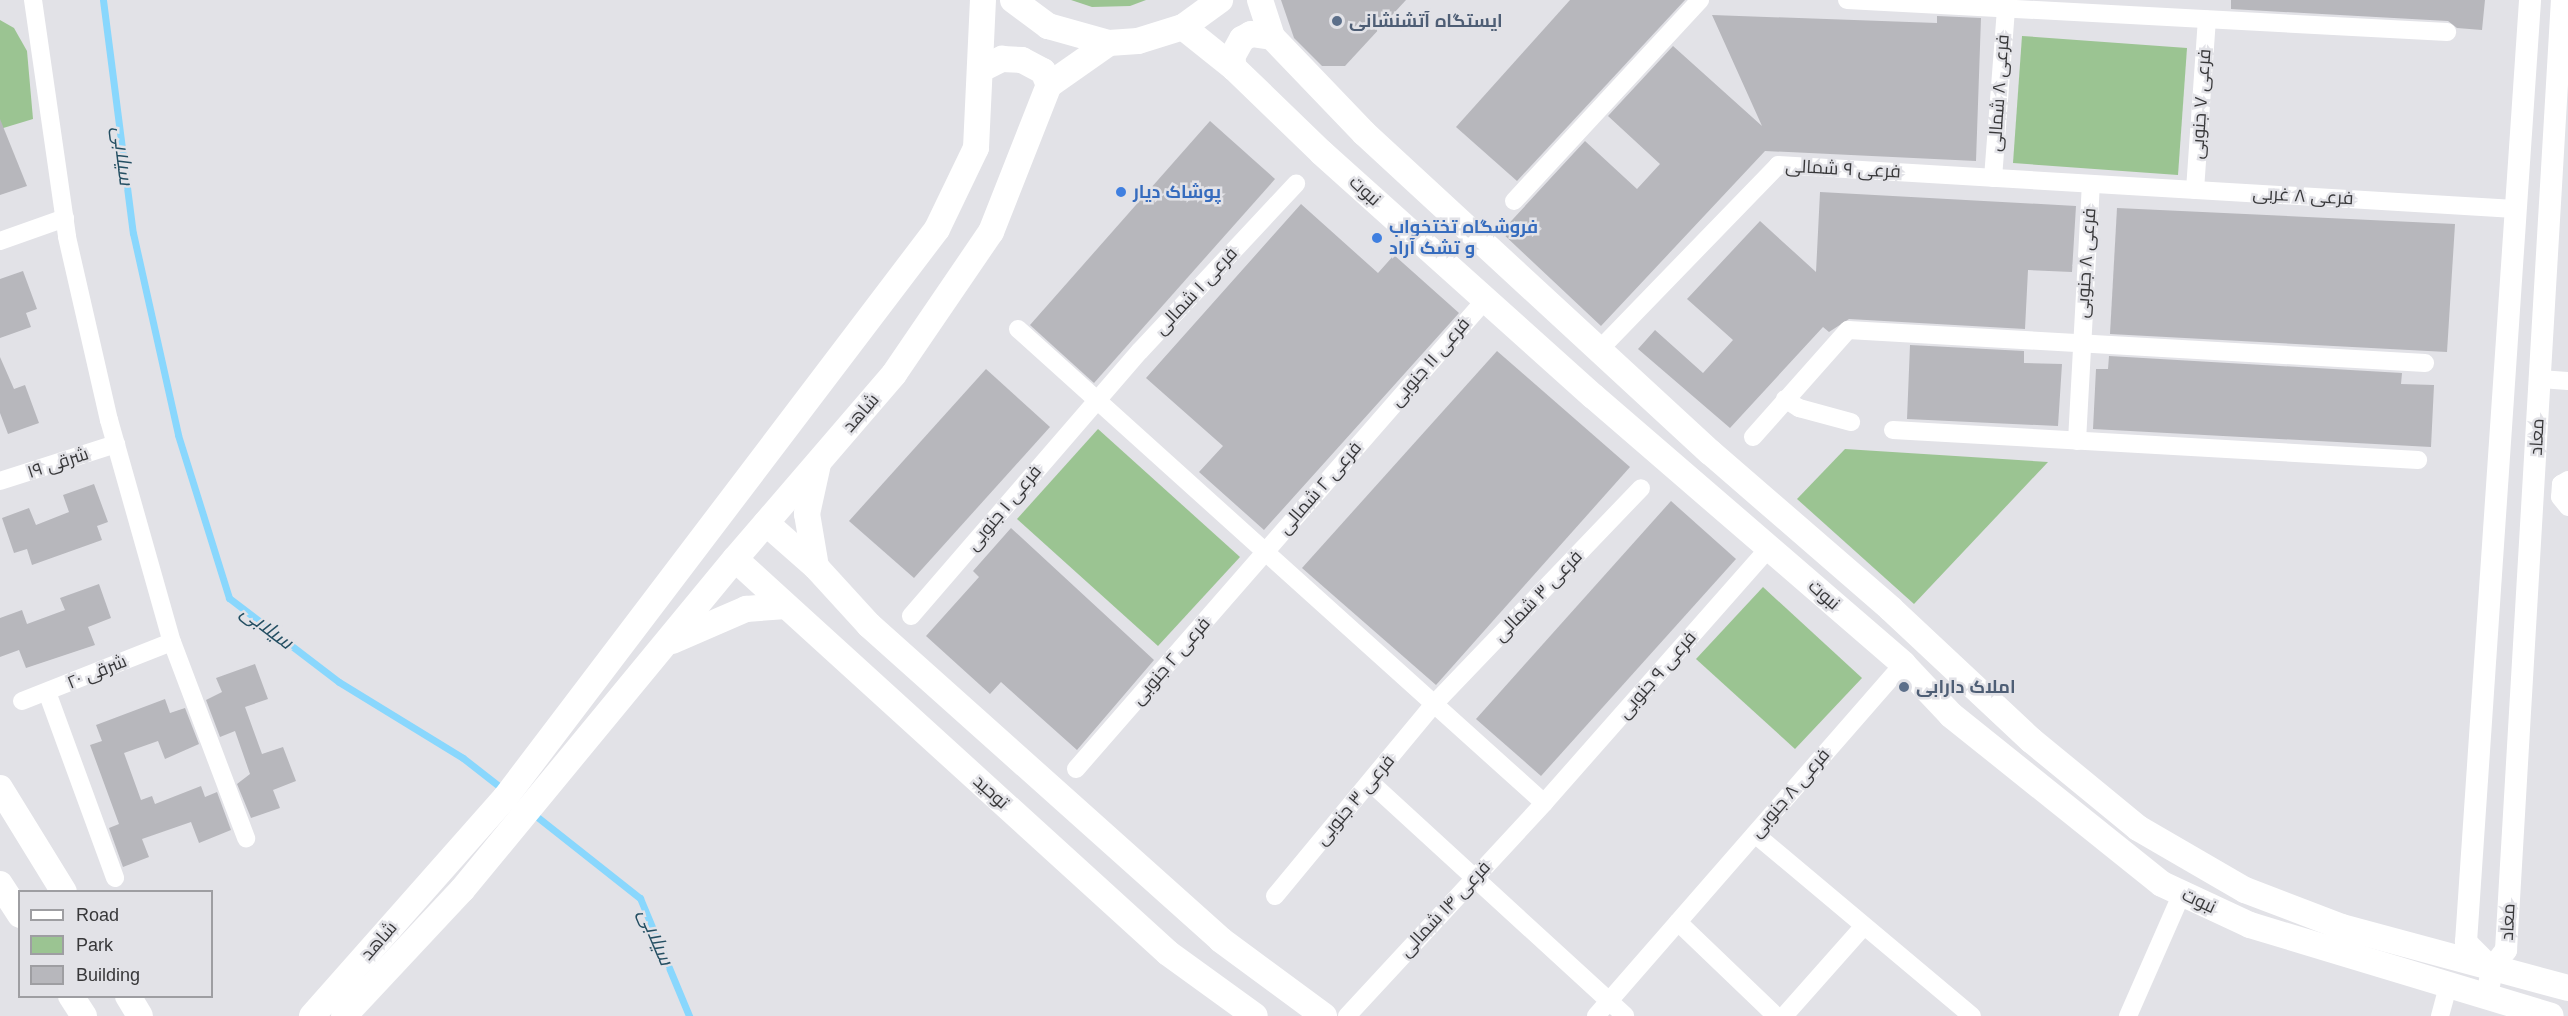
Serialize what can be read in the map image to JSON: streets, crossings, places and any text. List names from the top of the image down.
{
  "streets": {
    "main road": ["نبوت", "شاهد", "توحید"],
    "street": [
      "فرعی ۸ شمالی",
      "فرعی ۷ جنوبی",
      "فرعی ۹ شمالی",
      "فرعی ۸ غربی",
      "فرعی ۸ جنوبی",
      "فرعی ۱ شمالی",
      "فرعی ۱۱ جنوبی",
      "معاد",
      "۱۹ شرقی",
      "فرعی ۲ شمالی",
      "فرعی ۱ جنوبی",
      "فرعی ۳ شمالی",
      "فرعی ۲ جنوبی",
      "۲۰ شرقی",
      "فرعی ۹ جنوبی",
      "فرعی ۳ جنوبی",
      "فرعی ۱۴ شمالی"
    ]
  },
  "crossings": [
    ["فرعی ۸ شمالی", "فرعی ۹ شمالی"],
    ["فرعی ۷ جنوبی", "فرعی ۸ غربی"],
    ["فرعی ۹ شمالی", "نبوت"],
    ["فرعی ۹ شمالی", "فرعی ۸ غربی"],
    ["فرعی ۹ شمالی", "فرعی ۸ جنوبی"],
    ["نبوت", "فرعی ۸ جنوبی"],
    ["نبوت", "فرعی ۱۱ جنوبی"],
    ["نبوت", "معاد"],
    ["نبوت", "فرعی ۹ جنوبی"],
    ["فرعی ۸ غربی", "فرعی ۸ جنوبی"],
    ["فرعی ۸ غربی", "معاد"],
    ["فرعی ۱ شمالی", "فرعی ۱ جنوبی"],
    ["فرعی ۱۱ جنوبی", "فرعی ۲ شمالی"],
    ["شاهد", "توحید"],
    ["فرعی ۲ شمالی", "فرعی ۲ جنوبی"],
    ["فرعی ۳ شمالی", "فرعی ۳ جنوبی"],
    ["فرعی ۹ جنوبی", "فرعی ۱۴ شمالی"]
  ],
  "water": ["سیلابی"],
  "places": [
    "ایستگاه آتشنشانی",
    "پوشاک دیار",
    "فروشگاه تختخواب و تشک آراد",
    "املاک دارابی"
  ],
  "legend": ["Road", "Park", "Building"]
}
